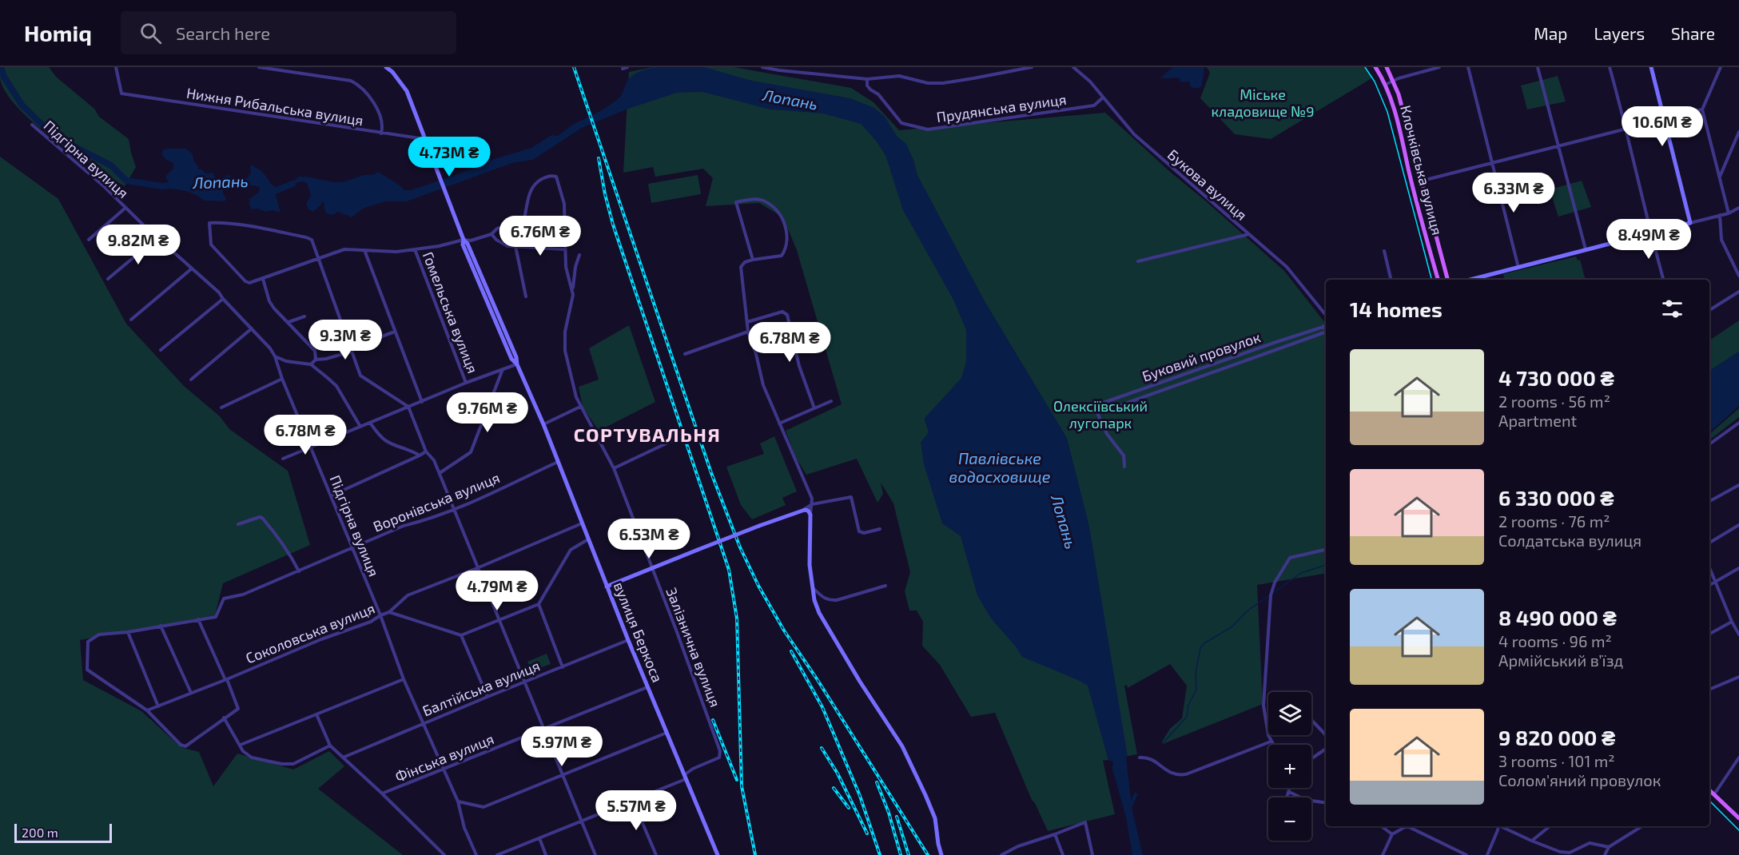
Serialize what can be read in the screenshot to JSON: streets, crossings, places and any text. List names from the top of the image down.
{
  "streets": {
    "main road": ["Клочківська вулиця"],
    "street": [
      "Нижня Рибальська вулиця",
      "Прудянська вулиця",
      "Підгірна вулиця",
      "Букова вулиця",
      "Гомельська вулиця",
      "Буковий провулок",
      "Воронівська вулиця",
      "вулиця Беркоса",
      "Соколовська вулиця",
      "Залізнична вулиця",
      "Балтійська вулиця",
      "Фінська вулиця"
    ]
  },
  "crossings": [
    ["Нижня Рибальська вулиця", "вулиця Беркоса"],
    ["Прудянська вулиця", "Букова вулиця"],
    ["Підгірна вулиця", "Воронівська вулиця"],
    ["Підгірна вулиця", "Соколовська вулиця"],
    ["Підгірна вулиця", "Балтійська вулиця"],
    ["Підгірна вулиця", "Фінська вулиця"],
    ["Воронівська вулиця", "вулиця Беркоса"],
    ["вулиця Беркоса", "Соколовська вулиця"],
    ["вулиця Беркоса", "Залізнична вулиця"],
    ["вулиця Беркоса", "Балтійська вулиця"],
    ["вулиця Беркоса", "Фінська вулиця"]
  ],
  "districts": ["СОРТУВАЛЬНЯ"],
  "water": ["Лопань", "Павлівське водосховище"],
  "parks": ["Міське кладовище №9", "Олексіївський лугопарк"],
  "scale_bar": "200 m",
  "page": {
    "header": "Homiq",
    "search": "Search here",
    "nav": ["Map", "Layers", "Share"],
    "price": [
      "10.6M ₴",
      "4.73M ₴",
      "6.33M ₴",
      "6.76M ₴",
      "8.49M ₴",
      "9.82M ₴",
      "9.3M ₴",
      "6.78M ₴",
      "9.76M ₴",
      "6.78M ₴",
      "6.53M ₴",
      "4.79M ₴",
      "5.97M ₴",
      "5.57M ₴"
    ],
    "heading": "14 homes",
    "list": [
      {
        "name": "4 730 000 ₴",
        "note": "2 rooms · 56 m² · Apartment"
      },
      {
        "name": "6 330 000 ₴",
        "note": "2 rooms · 76 m² · Солдатська вулиця"
      },
      {
        "name": "8 490 000 ₴",
        "note": "4 rooms · 96 m² · Армійський в’їзд"
      },
      {
        "name": "9 820 000 ₴",
        "note": "3 rooms · 101 m² · Солом'яний провулок"
      }
    ],
    "map_buttons": ["+", "−"],
    "scale": "200 m"
  }
}
